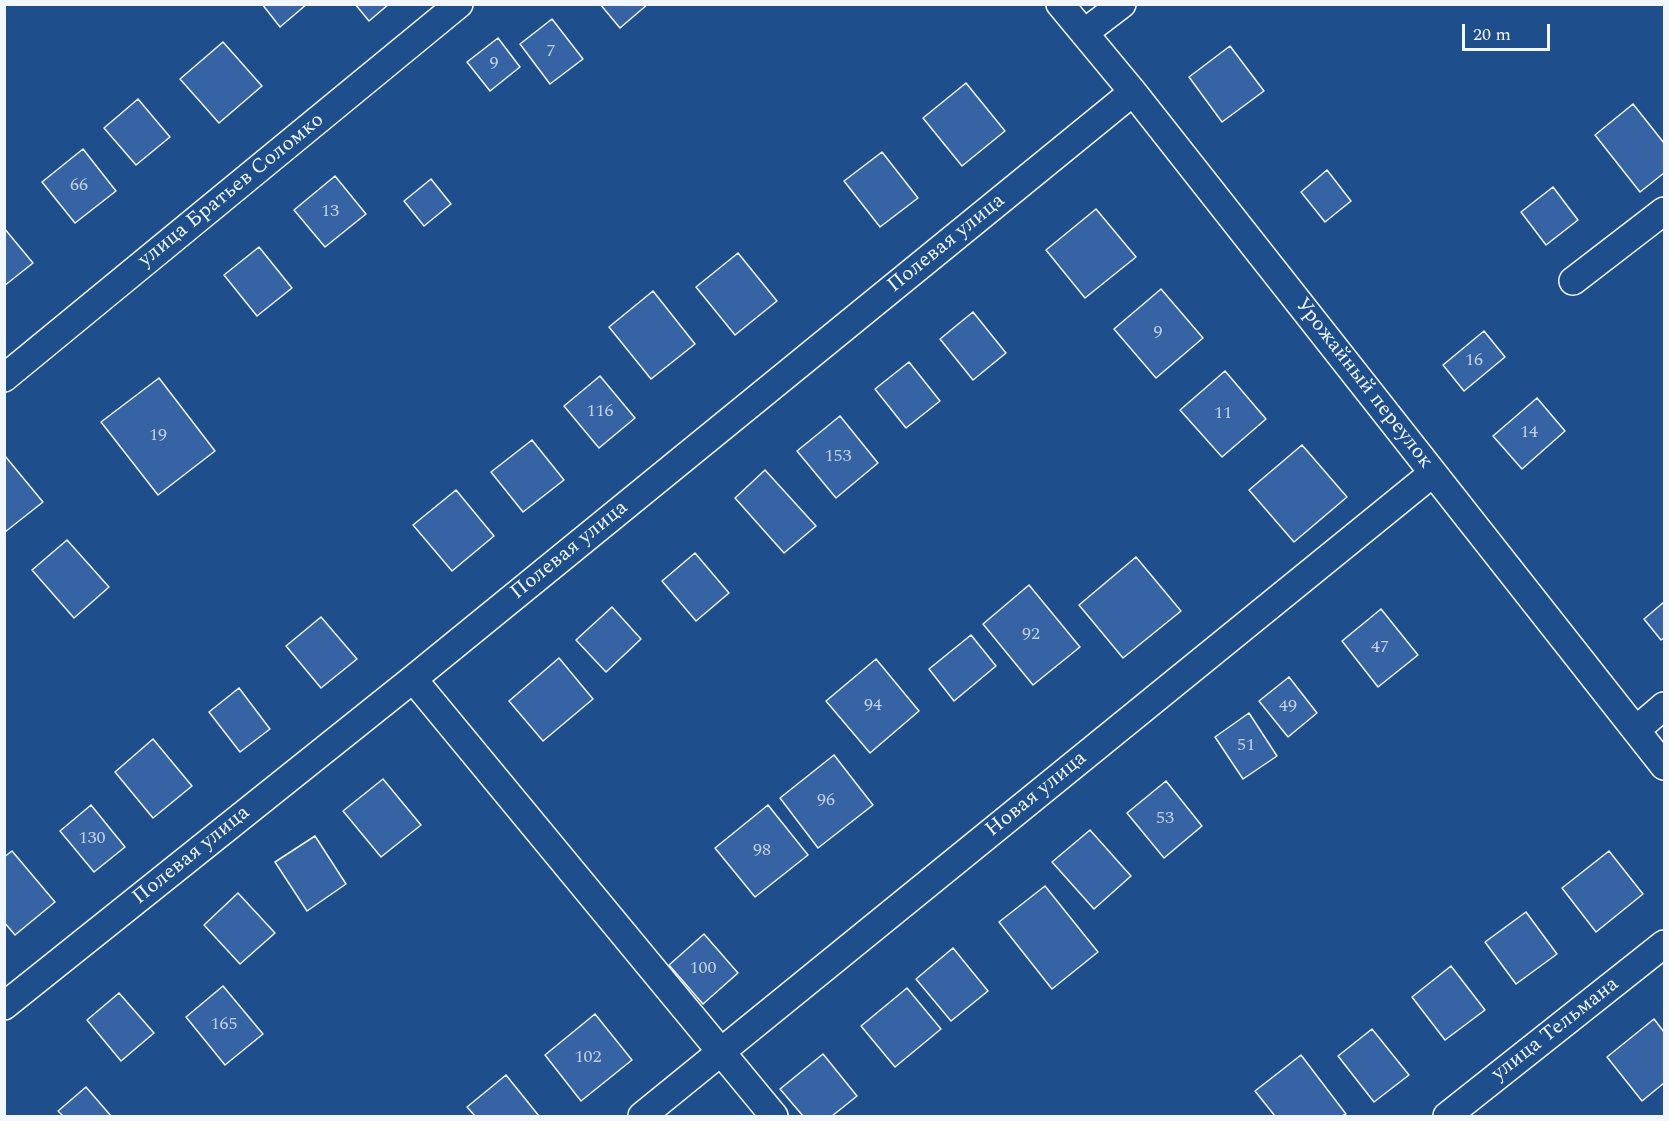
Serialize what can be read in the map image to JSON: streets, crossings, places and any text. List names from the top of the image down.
{
  "streets": {
    "street": [
      "улица Братьев Соломко",
      "Полевая улица",
      "Урожайный переулок",
      "Новая улица",
      "улица Тельмана"
    ]
  },
  "crossings": [
    ["Полевая улица", "Урожайный переулок"],
    ["Урожайный переулок", "Новая улица"]
  ],
  "house_numbers": [
    "7",
    "9",
    "66",
    "13",
    "9",
    "16",
    "116",
    "11",
    "14",
    "19",
    "153",
    "92",
    "47",
    "94",
    "49",
    "51",
    "96",
    "53",
    "130",
    "98",
    "100",
    "165",
    "102"
  ],
  "scale_bar": "20 m"
}
